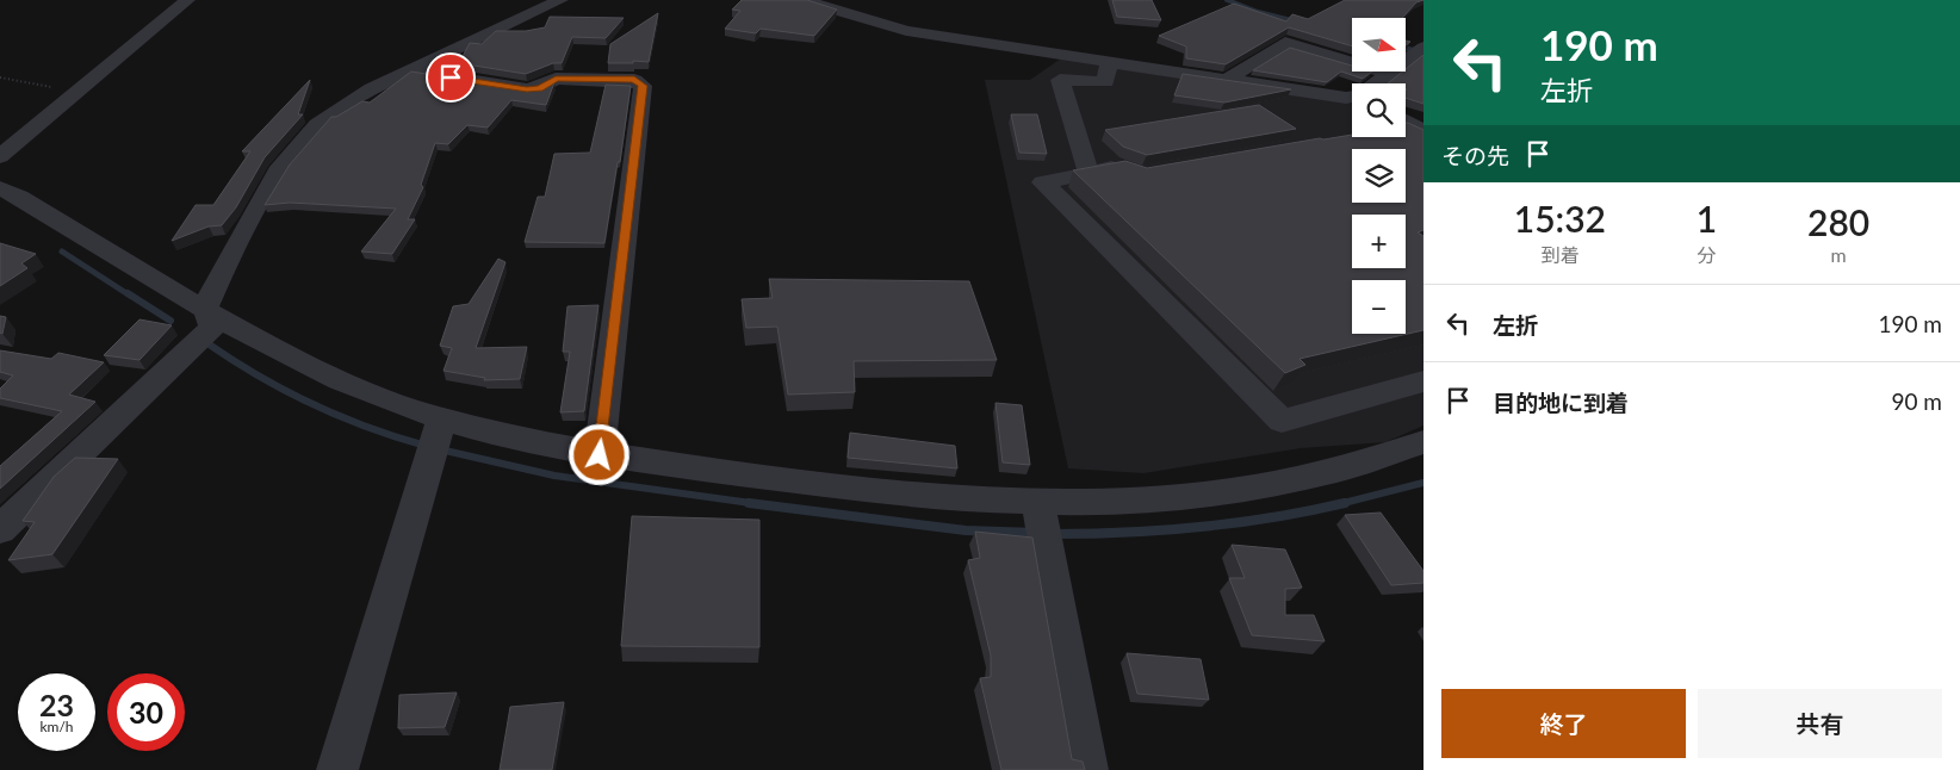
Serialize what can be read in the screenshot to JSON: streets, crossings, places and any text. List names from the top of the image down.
{
  "north": "right",
  "page": {
    "turn": ["190 m", "左折"],
    "map_buttons": ["+", "−"],
    "then": "その先",
    "eta": [
      "15:32",
      "到着",
      "1",
      "分",
      "280",
      "m"
    ],
    "list": [
      {
        "name": "左折",
        "value": "190 m"
      },
      {
        "name": "目的地に到着",
        "value": "90 m"
      }
    ],
    "speed": "23 km/h",
    "limit": "30",
    "buttons": ["終了", "共有"]
  }
}
